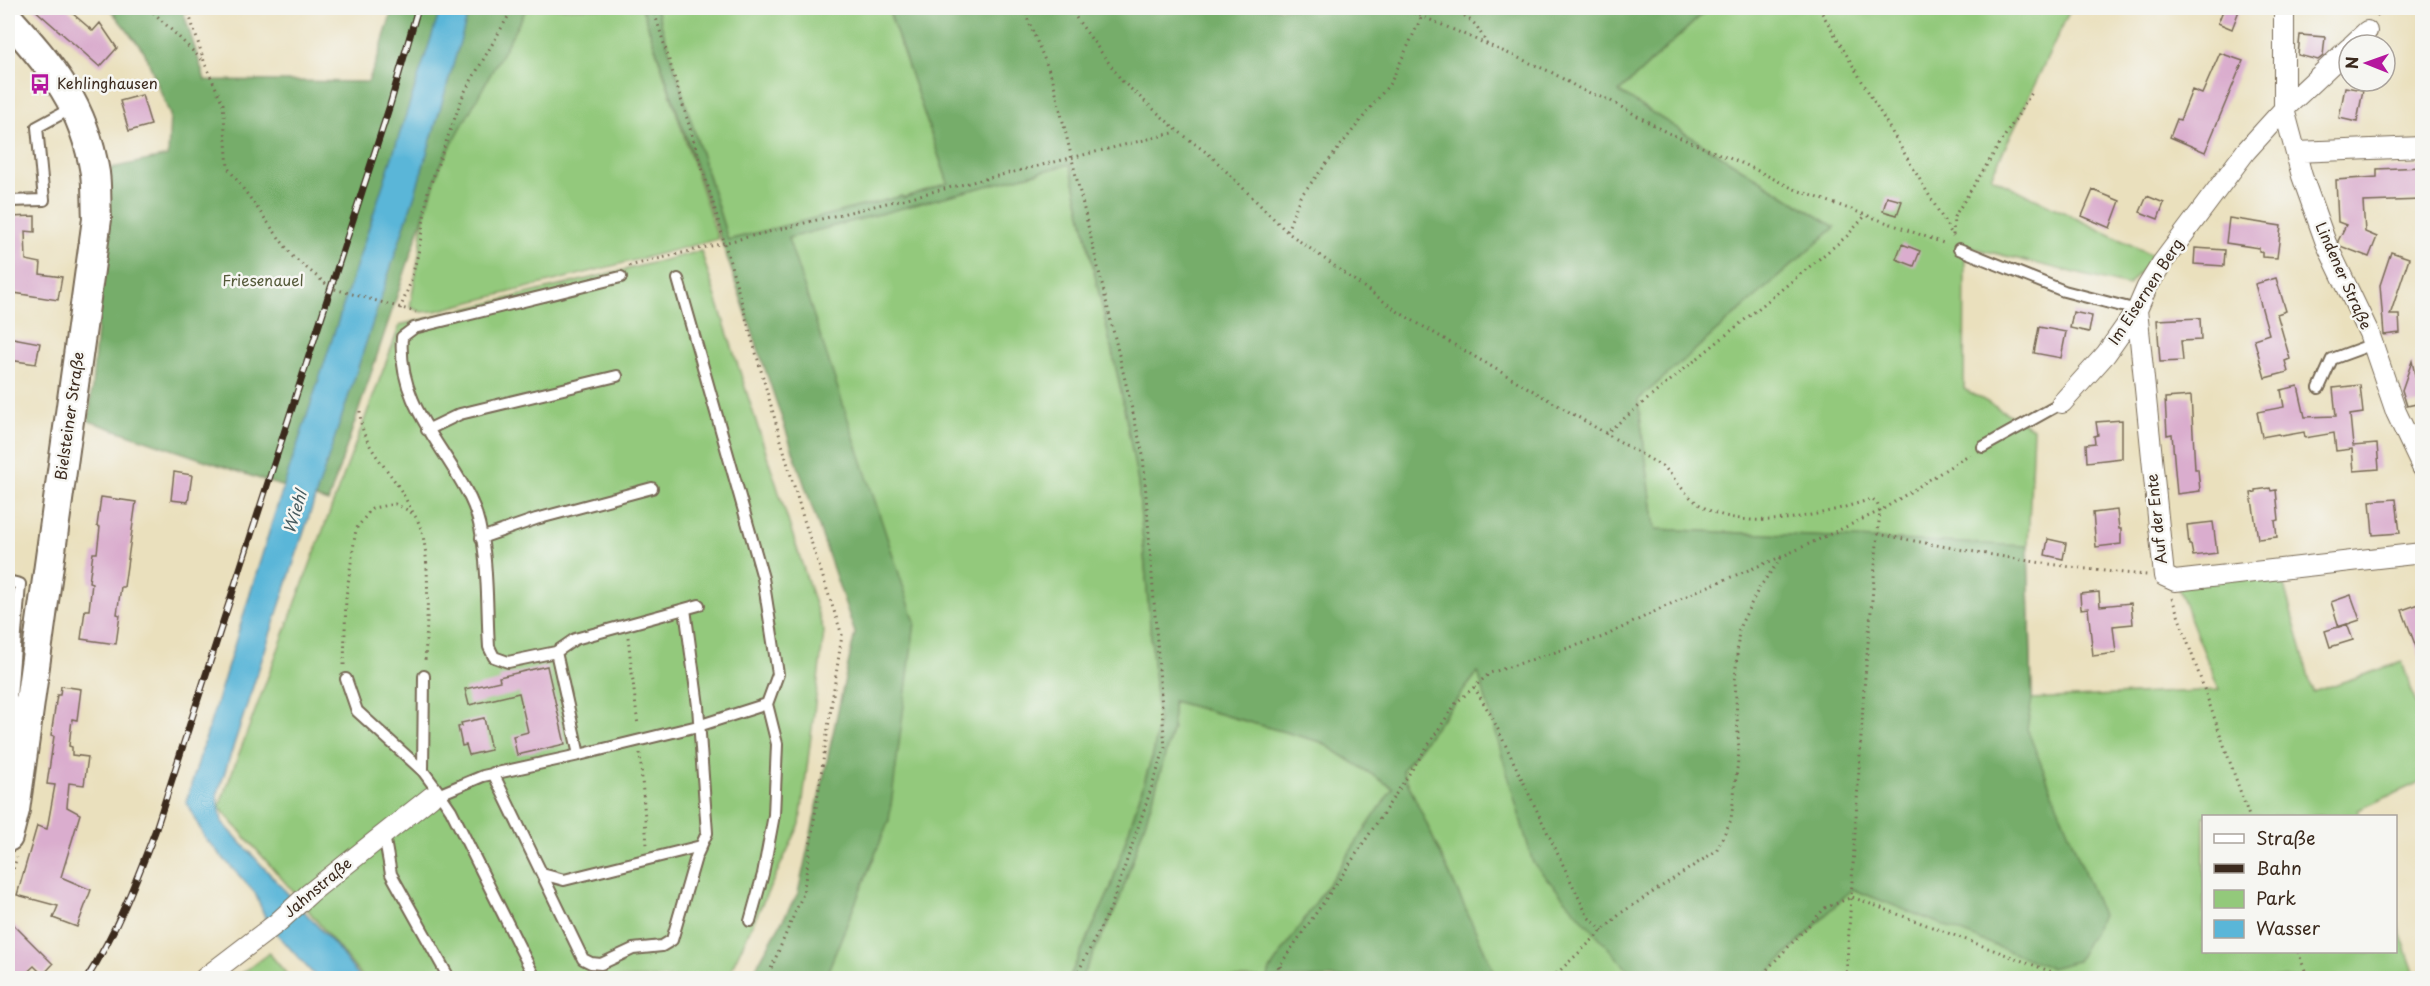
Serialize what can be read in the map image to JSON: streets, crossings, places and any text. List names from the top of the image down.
{
  "streets": {
    "main road": ["Bielsteiner Straße"],
    "street": [
      "Lindener Straße",
      "Im Eisernen Berg",
      "Auf der Ente",
      "Jahnstraße"
    ]
  },
  "crossings": [
    ["Lindener Straße", "Im Eisernen Berg"],
    ["Im Eisernen Berg", "Auf der Ente"]
  ],
  "water": ["Wiehl"],
  "parks": ["Friesenauel"],
  "places": {
    "bus stop": ["Kehlinghausen"]
  },
  "legend": [
    "Straße",
    "Bahn",
    "Park",
    "Wasser"
  ],
  "north": "left"
}
